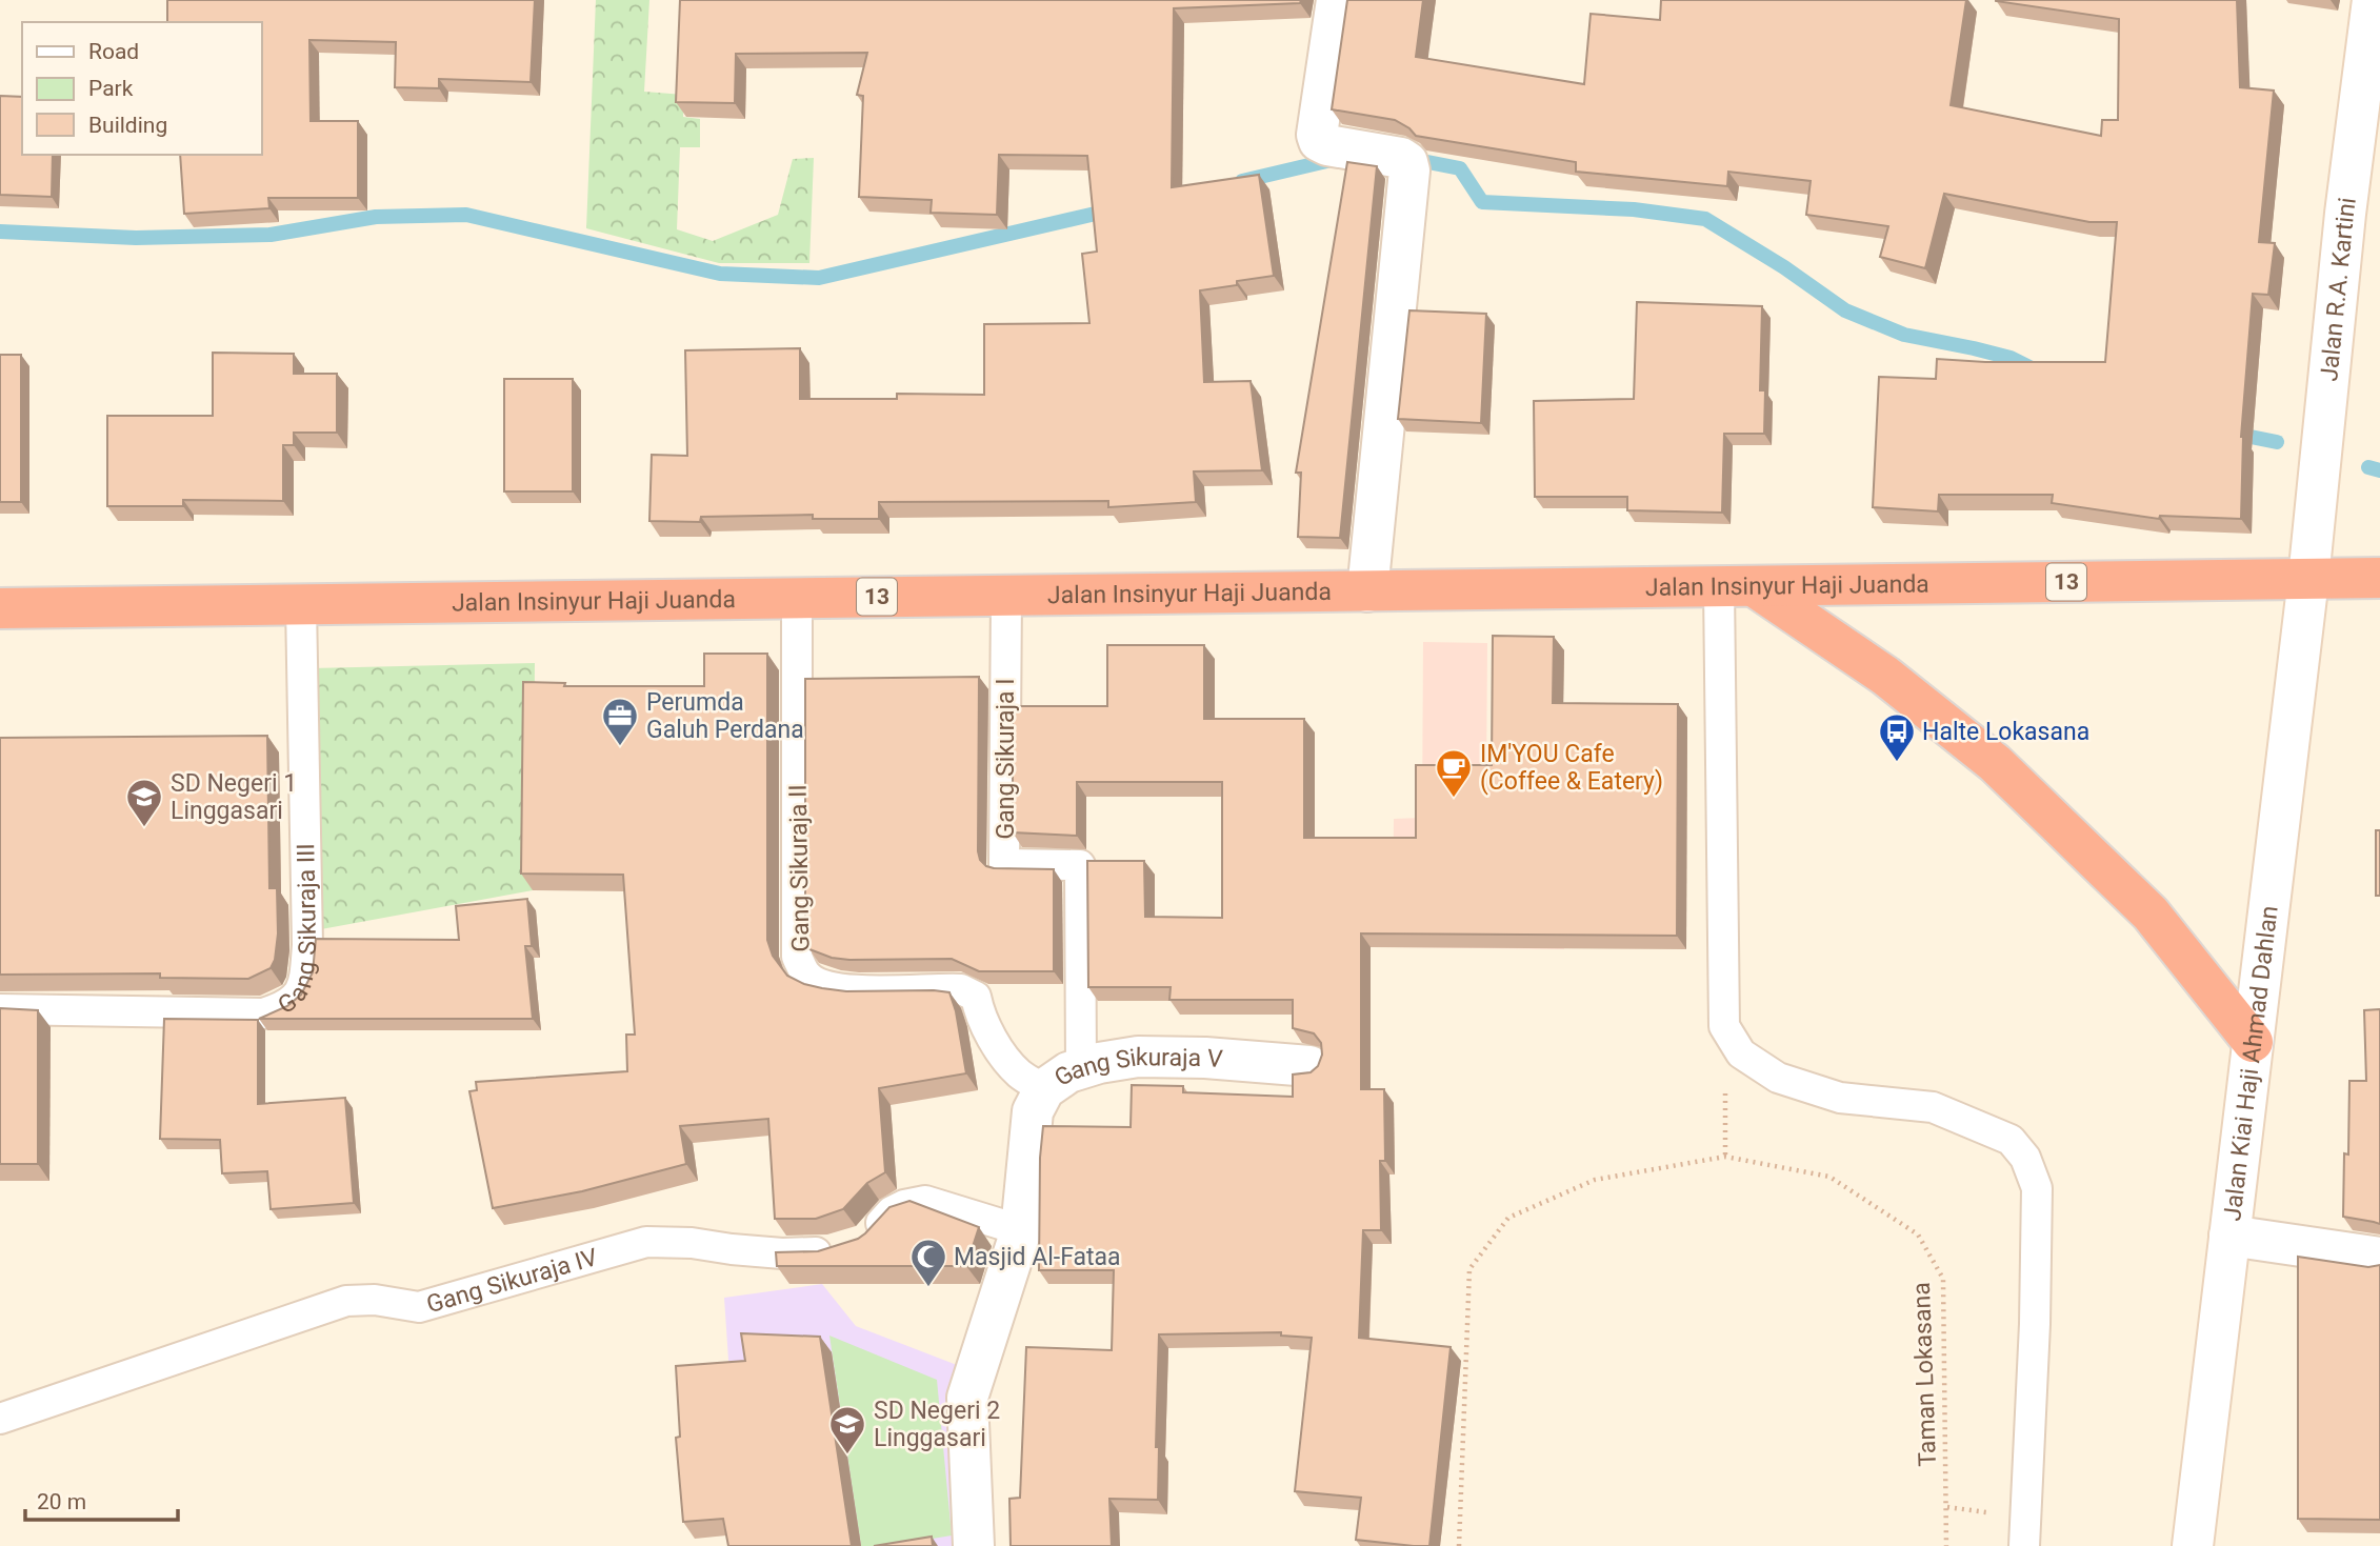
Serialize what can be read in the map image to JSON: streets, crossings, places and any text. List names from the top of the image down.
{
  "streets": {
    "highway": ["13", "Jalan Insinyur Haji Juanda"],
    "street": ["Jalan R.A. Kartini", "Jalan Kiai Haji Ahmad Dahlan", "Gang Sikuraja V"],
    "lane": [
      "Gang Sikuraja I",
      "Gang Sikuraja II",
      "Gang Sikuraja III",
      "Gang Sikuraja IV"
    ],
    "path": ["Taman Lokasana"]
  },
  "crossings": [
    ["Jalan R.A. Kartini", "Jalan Insinyur Haji Juanda"],
    ["Jalan R.A. Kartini", "Jalan Kiai Haji Ahmad Dahlan"],
    ["Jalan Insinyur Haji Juanda", "Gang Sikuraja I"],
    ["Jalan Insinyur Haji Juanda", "Gang Sikuraja II"],
    ["Jalan Insinyur Haji Juanda", "Gang Sikuraja III"],
    ["Jalan Insinyur Haji Juanda", "Jalan Kiai Haji Ahmad Dahlan"],
    ["Gang Sikuraja I", "Gang Sikuraja V"],
    ["Gang Sikuraja II", "Gang Sikuraja V"],
    ["Gang Sikuraja V", "Gang Sikuraja IV"]
  ],
  "places": {
    "office": ["Perumda Galuh Perdana"],
    "bus stop": ["Halte Lokasana"],
    "cafe": ["IM'YOU Cafe (Coffee & Eatery)"],
    "school or university": ["SD Negeri 1 Linggasari", "SD Negeri 2 Linggasari"],
    "mosque": ["Masjid Al-Fataa"]
  },
  "legend": ["Road", "Park", "Building"],
  "scale_bar": "20 m"
}
